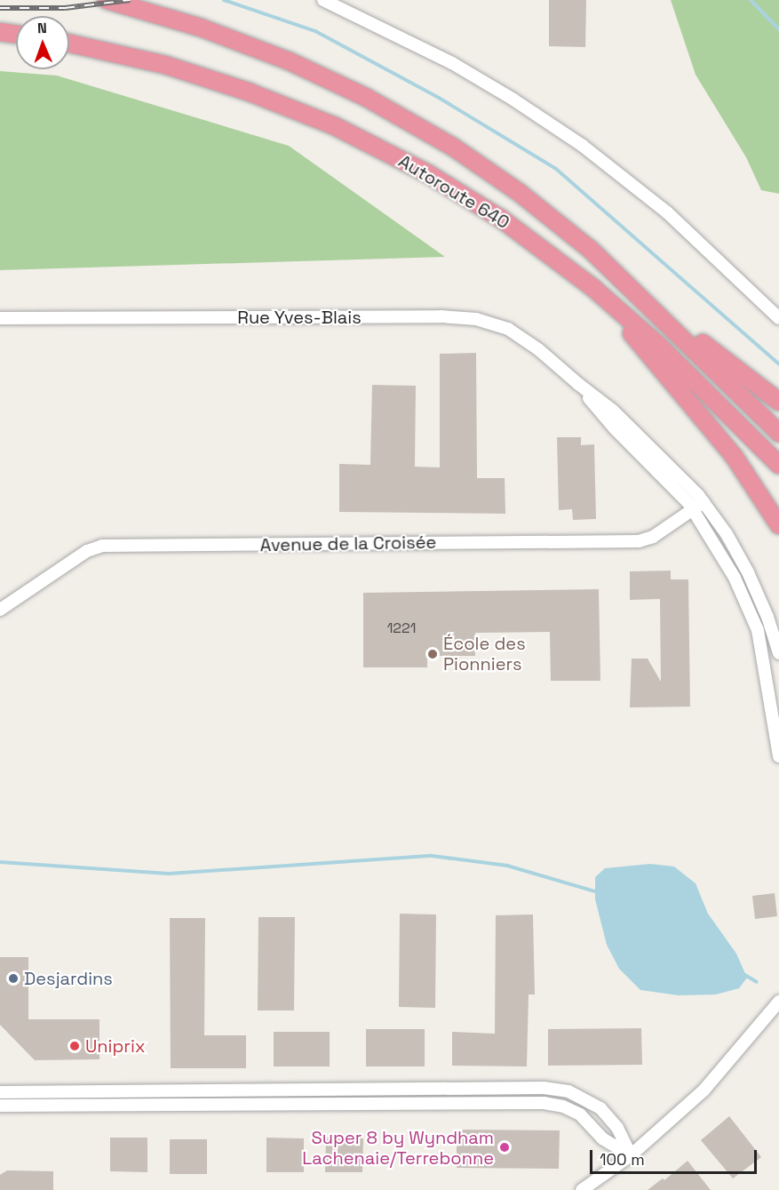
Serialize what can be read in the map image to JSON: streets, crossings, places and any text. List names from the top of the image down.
{
  "streets": {
    "highway": ["Autoroute 640"],
    "street": ["Rue Yves-Blais", "Avenue de la Croisée"]
  },
  "crossings": [
    ["Rue Yves-Blais", "Avenue de la Croisée"]
  ],
  "places": [
    "École des Pionniers",
    "Desjardins",
    "Uniprix",
    "Super 8 by Wyndham Lachenaie/Terrebonne"
  ],
  "house_numbers": ["1221"],
  "scale_bar": "100 m",
  "north": "top"
}
